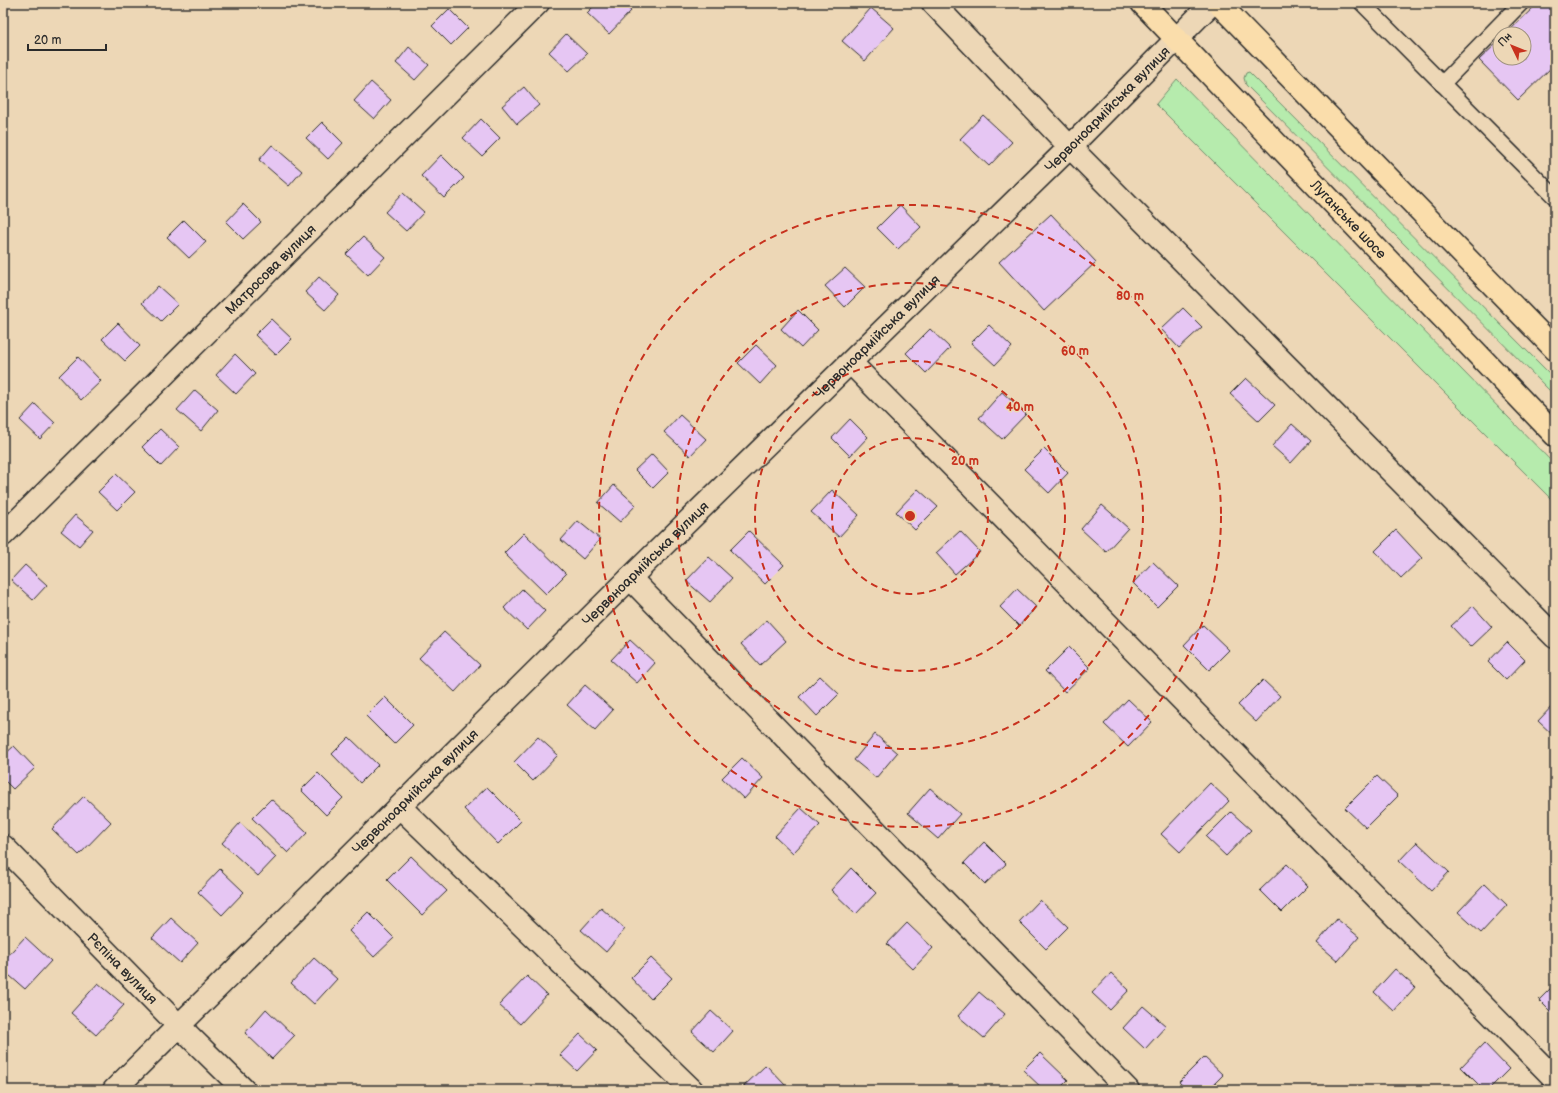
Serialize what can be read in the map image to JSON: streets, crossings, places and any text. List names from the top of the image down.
{
  "streets": {
    "main road": ["Луганське шосе"],
    "street": ["Червоноармійська вулиця", "Матросова вулиця", "Рєпіна вулиця"]
  },
  "crossings": [
    ["Червоноармійська вулиця", "Луганське шосе"],
    ["Червоноармійська вулиця", "Рєпіна вулиця"]
  ],
  "scale_bar": "20 m",
  "north": "top left",
  "rings": [
    "80 m",
    "60 m",
    "40 m",
    "20 m"
  ]
}
